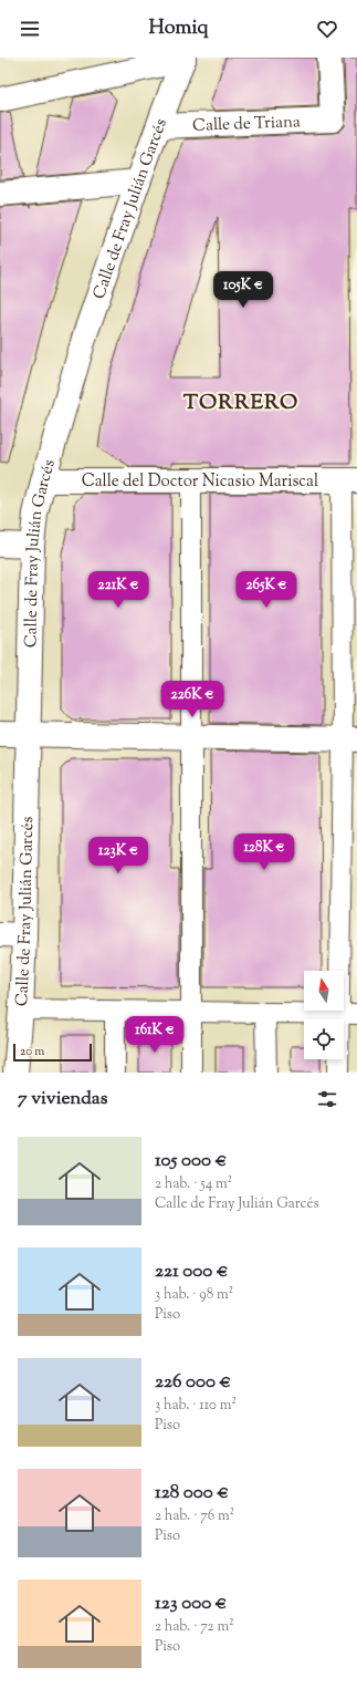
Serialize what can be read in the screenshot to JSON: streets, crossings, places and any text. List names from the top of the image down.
{
  "streets": {
    "street": ["Calle de Triana", "Calle de Fray Julián Garcés", "Calle del Doctor Nicasio Mariscal"]
  },
  "crossings": [
    ["Calle de Triana", "Calle de Fray Julián Garcés"],
    ["Calle de Fray Julián Garcés", "Calle del Doctor Nicasio Mariscal"]
  ],
  "districts": ["TORRERO"],
  "scale_bar": "20 m",
  "north": "top",
  "page": {
    "header": "Homiq",
    "price": [
      "105K €",
      "221K €",
      "265K €",
      "226K €",
      "128K €",
      "123K €",
      "161K €"
    ],
    "scale": "20 m",
    "heading": "7 viviendas",
    "list": [
      {
        "name": "105 000 €",
        "note": "2 hab. · 54 m² · Calle de Fray Julián Garcés"
      },
      {
        "name": "221 000 €",
        "note": "3 hab. · 98 m² · Piso"
      },
      {
        "name": "226 000 €",
        "note": "3 hab. · 110 m² · Piso"
      },
      {
        "name": "128 000 €",
        "note": "2 hab. · 76 m² · Piso"
      },
      {
        "name": "123 000 €",
        "note": "2 hab. · 72 m² · Piso"
      }
    ]
  }
}
